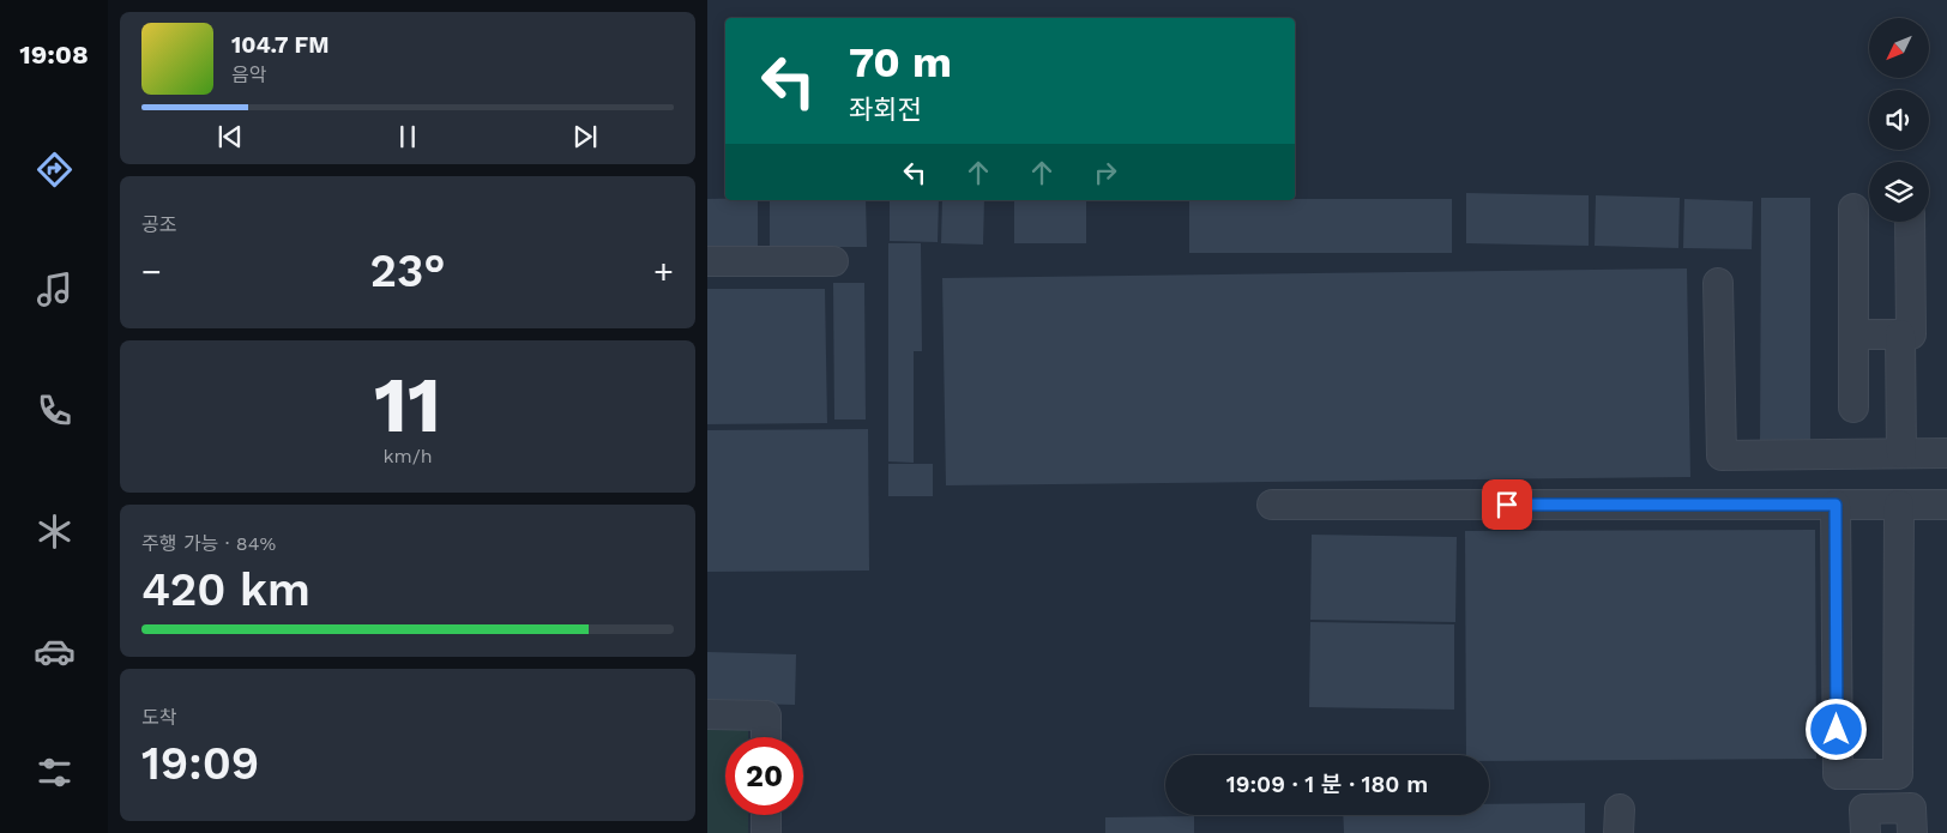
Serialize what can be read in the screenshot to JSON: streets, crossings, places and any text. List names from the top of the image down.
{
  "north": "bottom left",
  "page": {
    "tabs": "19:08",
    "turn": ["70 m", "좌회전"],
    "song": ["104.7 FM", "음악"],
    "tile": [
      "공조",
      ["11", "km/h"],
      ["주행 가능 · 84%", "420 km"],
      ["도착", "19:09"]
    ],
    "heat": ["−", "23°", "+"],
    "limit": "20",
    "trip": "19:09 · 1 분 · 180 m"
  }
}
